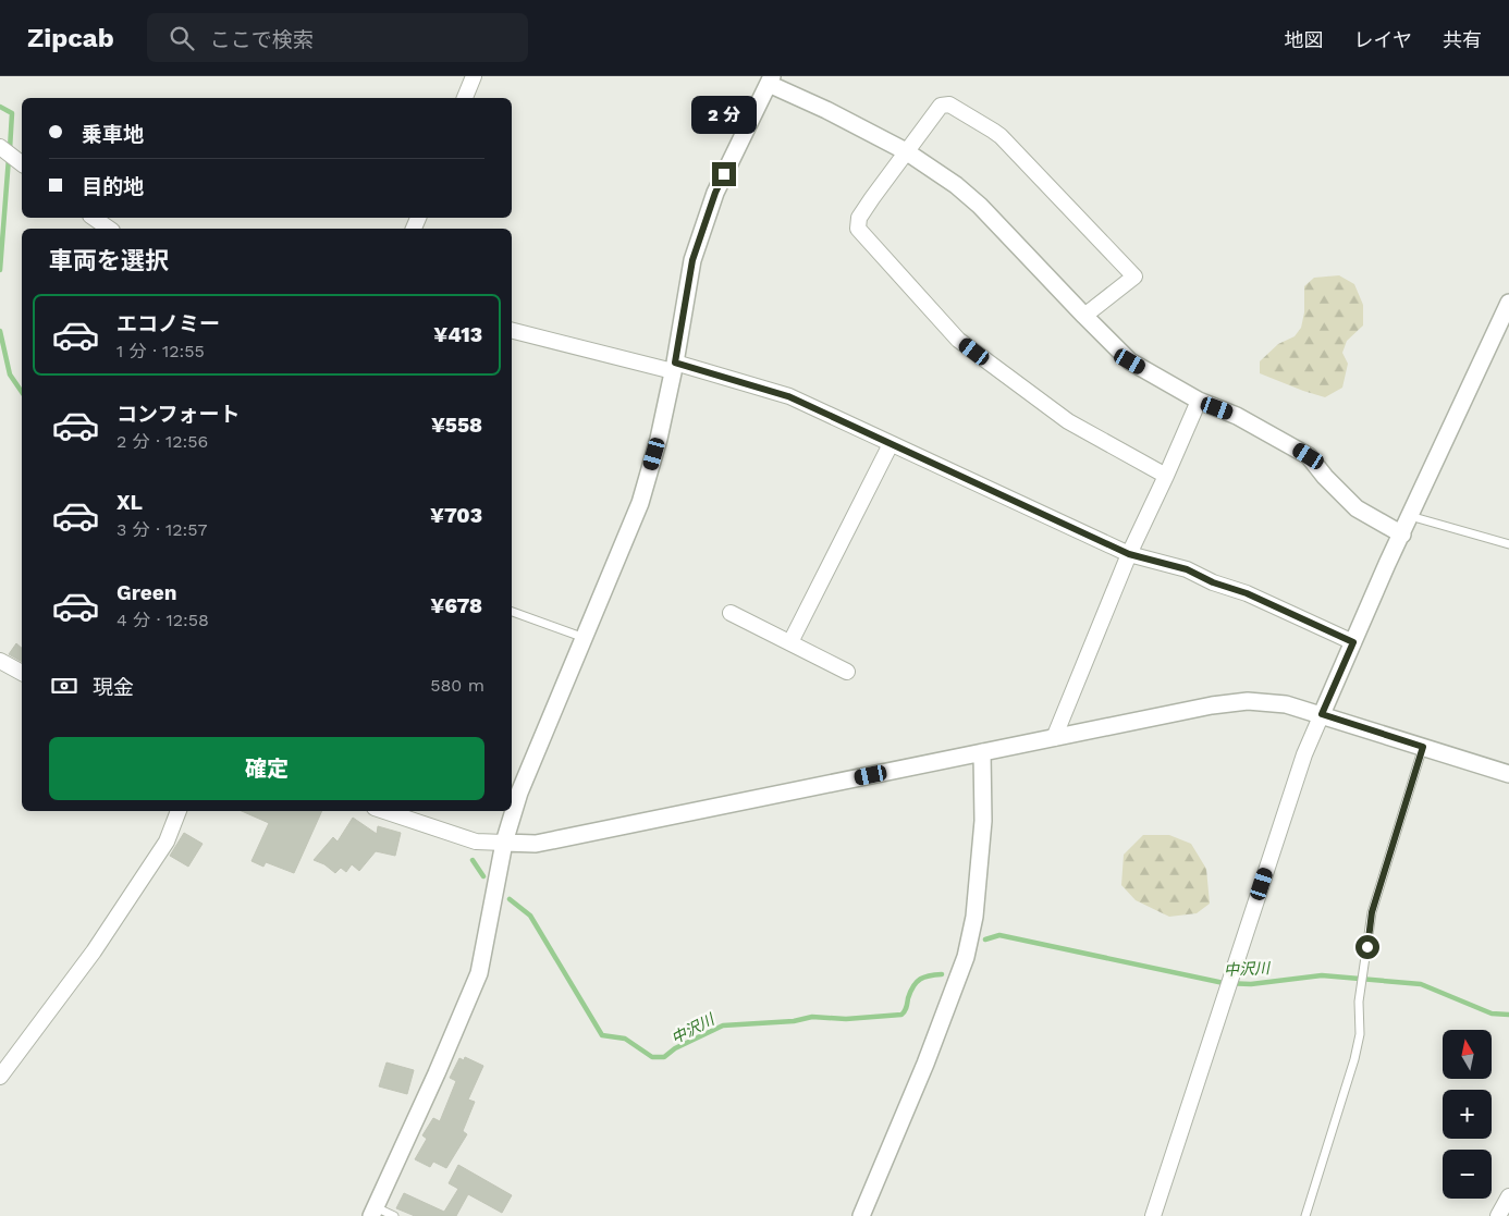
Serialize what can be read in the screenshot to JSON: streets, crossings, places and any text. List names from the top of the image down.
{
  "water": ["中沢川"],
  "north": "top",
  "page": {
    "header": "Zipcab",
    "search": "ここで検索",
    "nav": ["地図", "レイヤ", "共有"],
    "bubble": "2 分",
    "banner": ["乗車地", "目的地"],
    "heading": "車両を選択",
    "list": [
      {
        "name": "エコノミー",
        "note": "1 分 · 12:55",
        "value": "¥413"
      },
      {
        "name": "コンフォート",
        "note": "2 分 · 12:56",
        "value": "¥558"
      },
      {
        "name": "XL",
        "note": "3 分 · 12:57",
        "value": "¥703"
      },
      {
        "name": "Green",
        "note": "4 分 · 12:58",
        "value": "¥678"
      }
    ],
    "pay": ["現金", "580 m"],
    "buttons": "確定",
    "map_buttons": ["+", "−"]
  }
}
